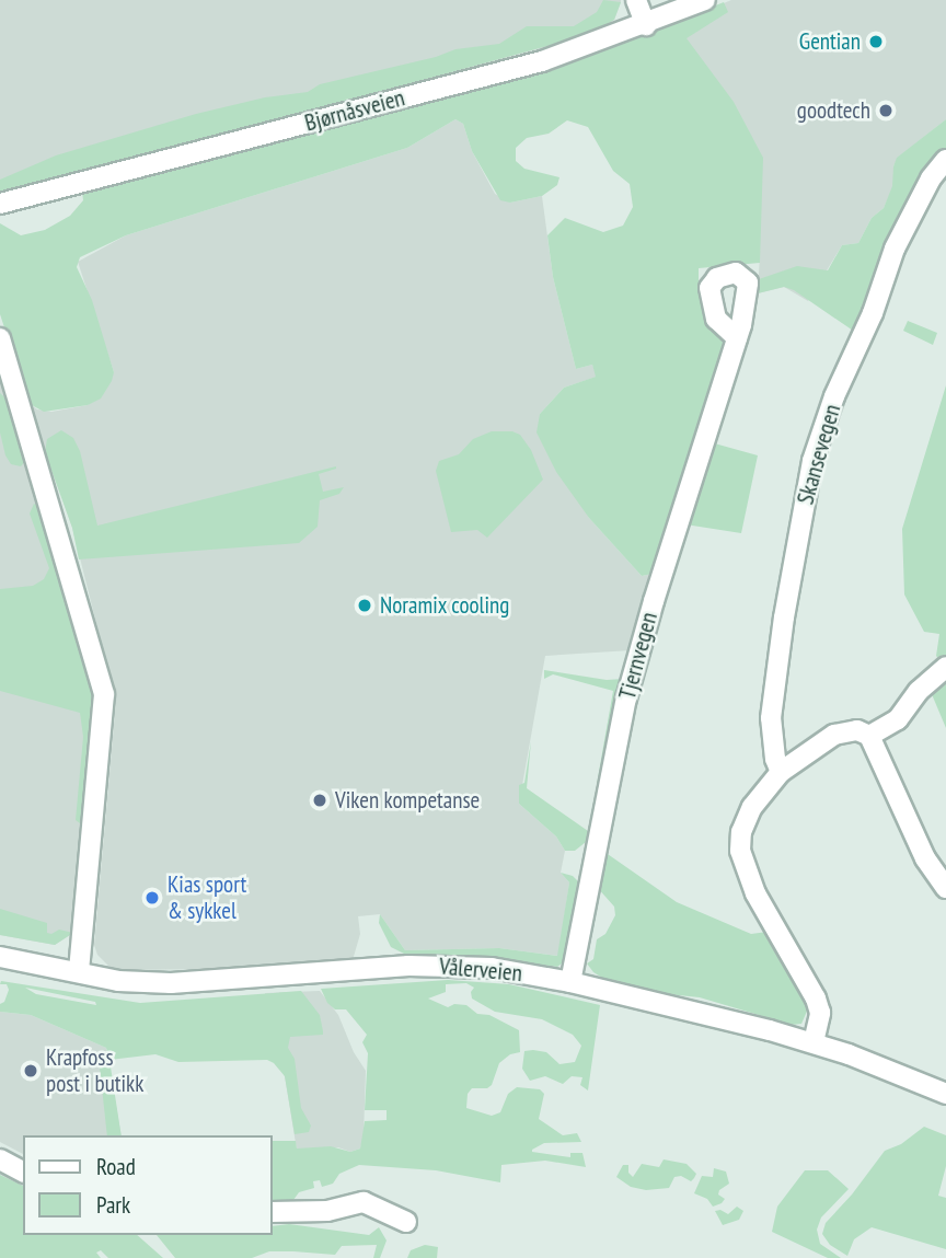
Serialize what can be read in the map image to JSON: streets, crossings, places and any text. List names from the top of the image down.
{
  "streets": {
    "street": [
      "Bjørnåsveien",
      "Skansevegen",
      "Tjernvegen",
      "Vålerveien"
    ]
  },
  "crossings": [
    ["Tjernvegen", "Vålerveien"]
  ],
  "places": [
    "Gentian",
    "goodtech",
    "Noramix cooling",
    "Viken kompetanse",
    "Kias sport & sykkel",
    "Krapfoss post i butikk"
  ],
  "legend": ["Road", "Park"]
}
